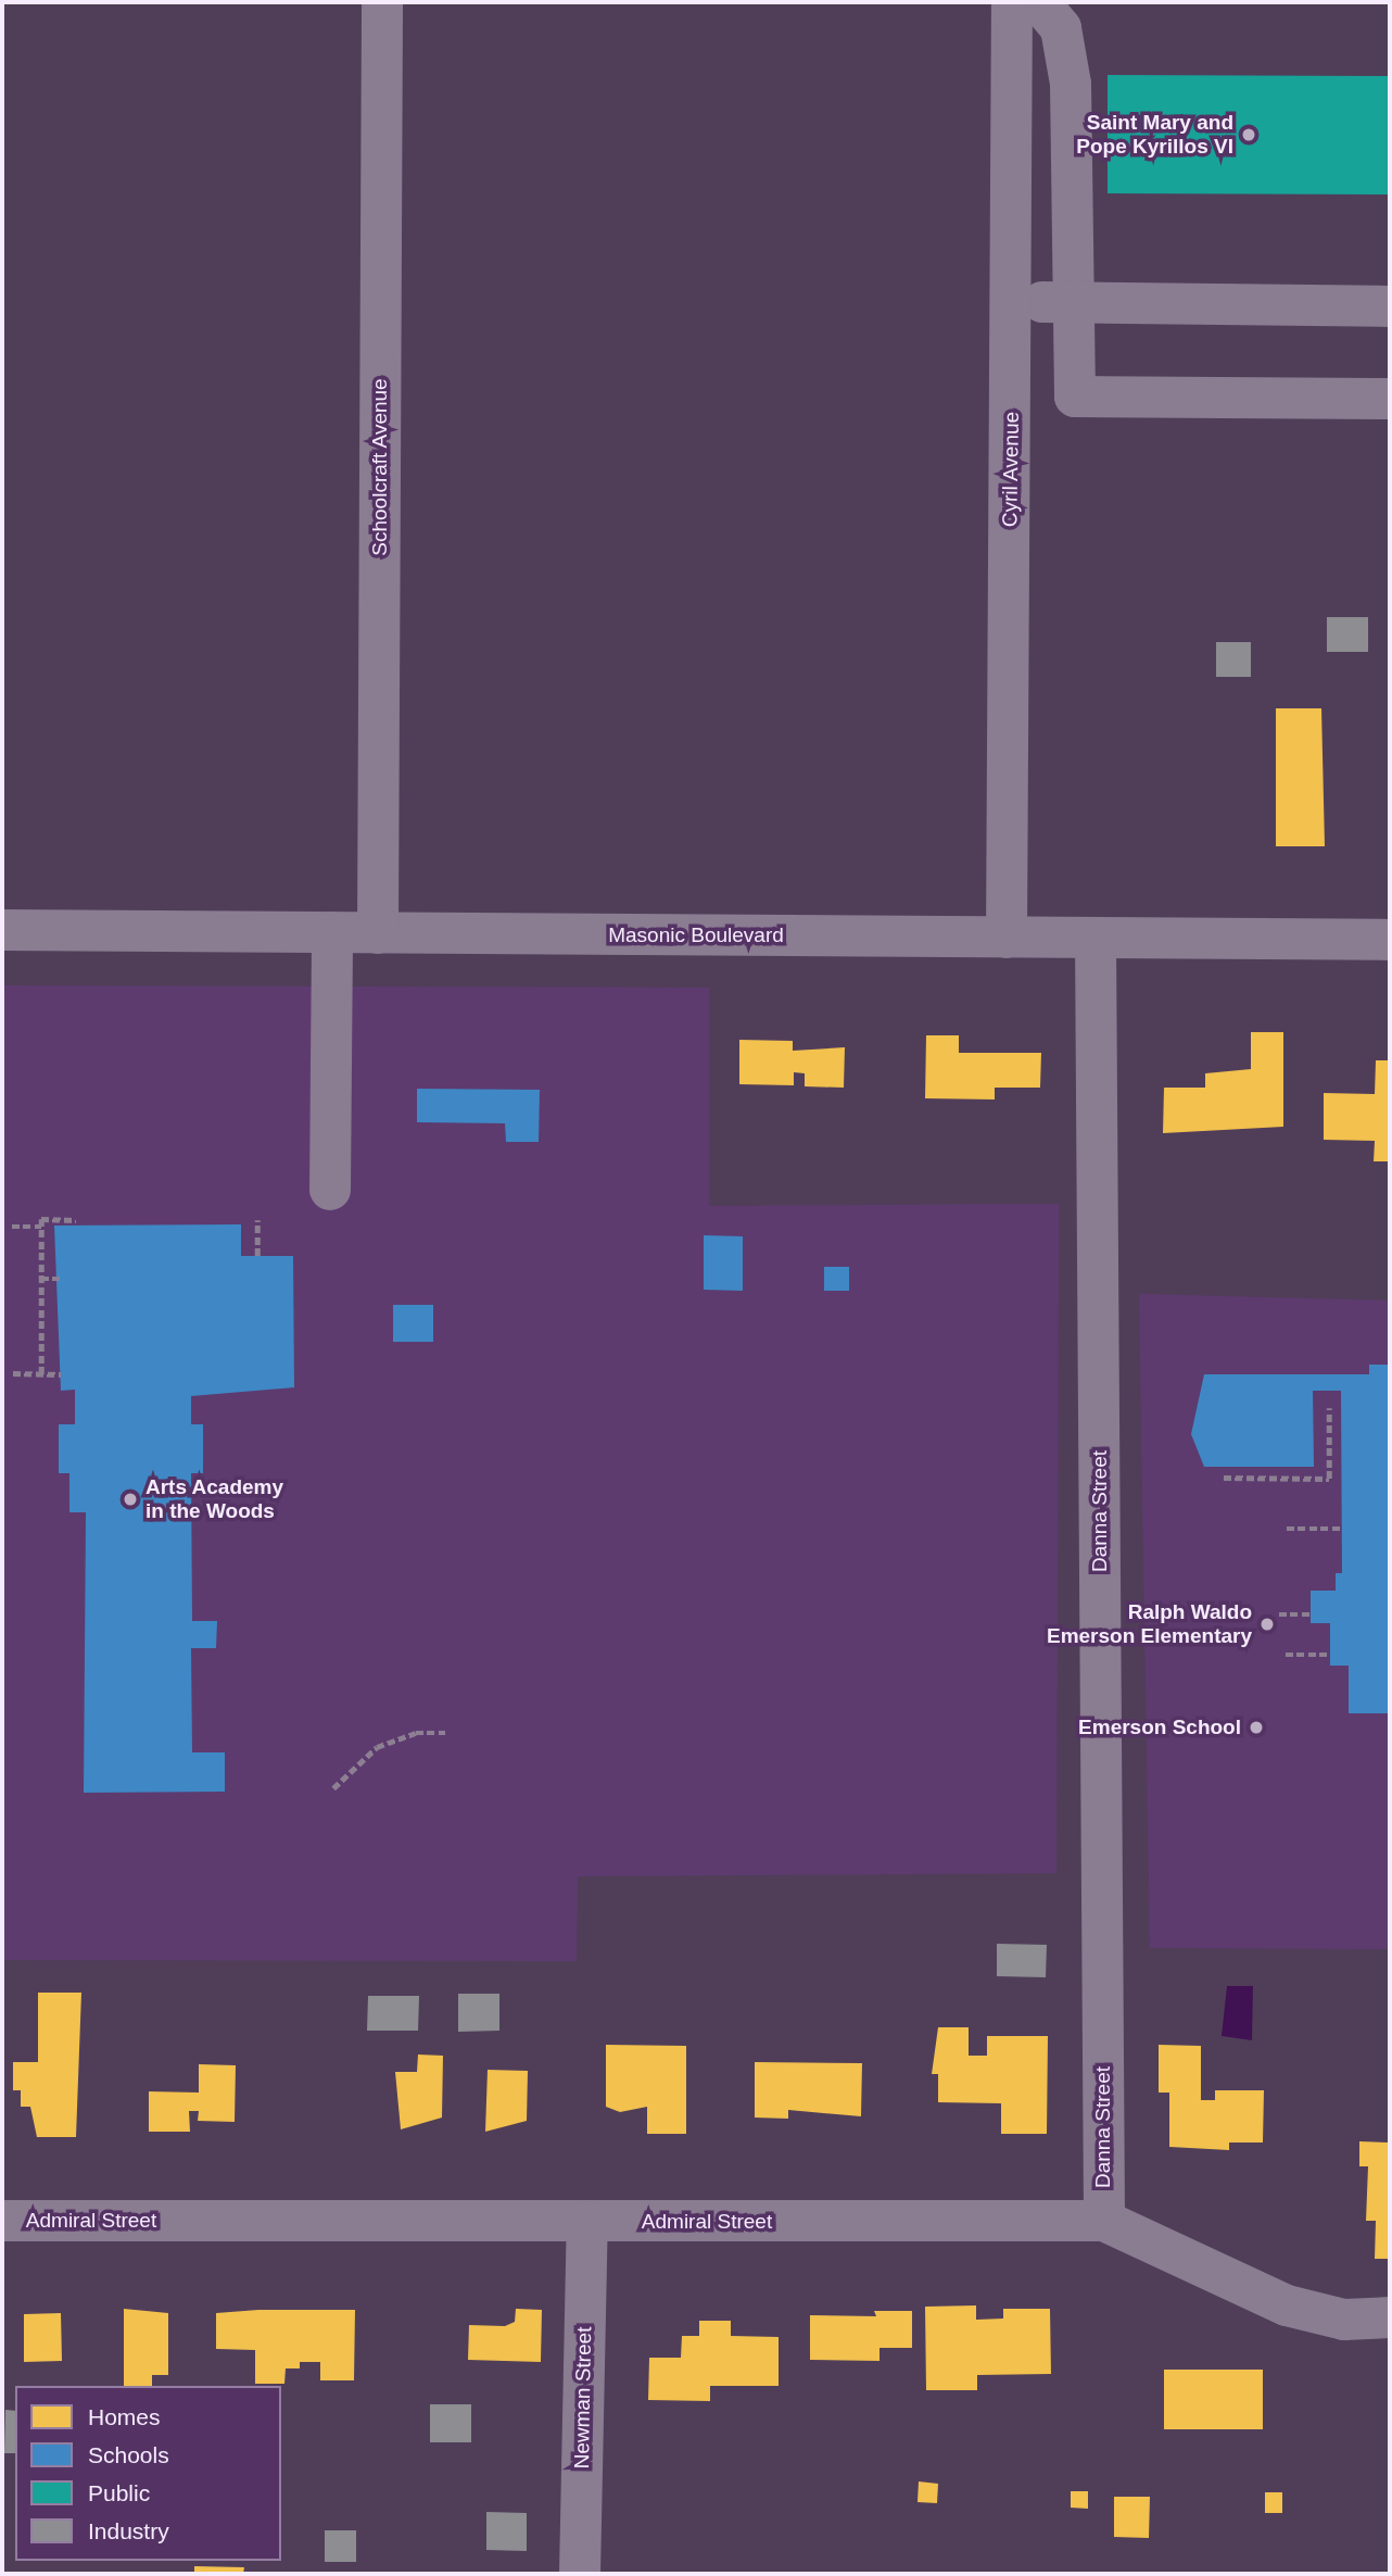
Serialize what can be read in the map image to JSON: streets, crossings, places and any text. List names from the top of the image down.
{
  "streets": {
    "street": [
      "Schoolcraft Avenue",
      "Cyril Avenue",
      "Masonic Boulevard",
      "Danna Street",
      "Admiral Street",
      "Newman Street"
    ]
  },
  "crossings": [
    ["Schoolcraft Avenue", "Masonic Boulevard"],
    ["Cyril Avenue", "Masonic Boulevard"],
    ["Masonic Boulevard", "Danna Street"],
    ["Danna Street", "Admiral Street"],
    ["Admiral Street", "Newman Street"]
  ],
  "places": [
    "Saint Mary and Pope Kyrillos VI",
    "Arts Academy in the Woods",
    "Ralph Waldo Emerson Elementary",
    "Emerson School"
  ],
  "legend": [
    "Homes",
    "Schools",
    "Public",
    "Industry"
  ]
}
